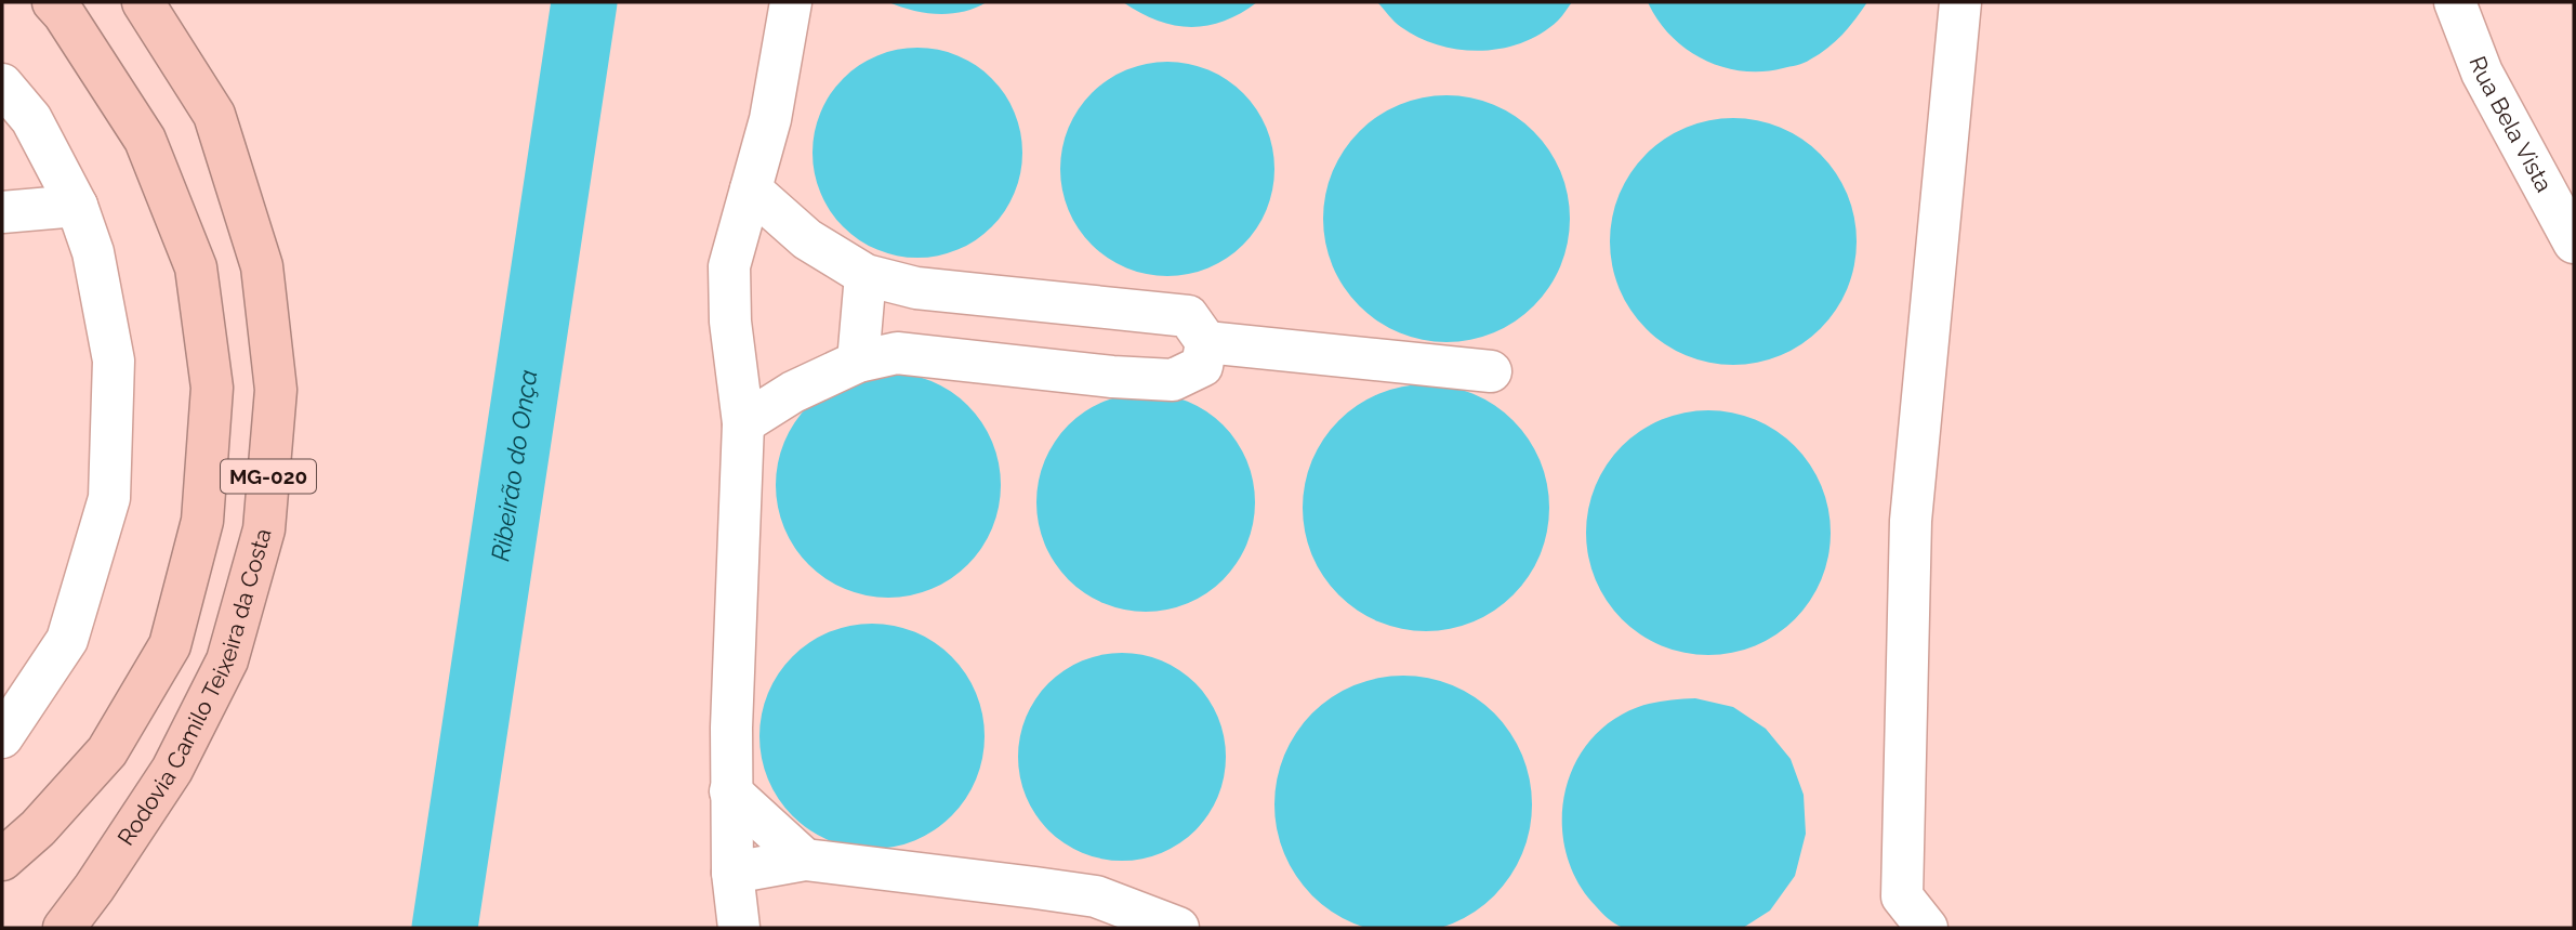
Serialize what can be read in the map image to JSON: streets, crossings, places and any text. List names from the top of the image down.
{
  "streets": {
    "highway": ["MG-020", "Rodovia Camilo Teixeira da Costa"],
    "street": ["Rua Bela Vista"]
  },
  "water": ["Ribeirão do Onça"]
}
